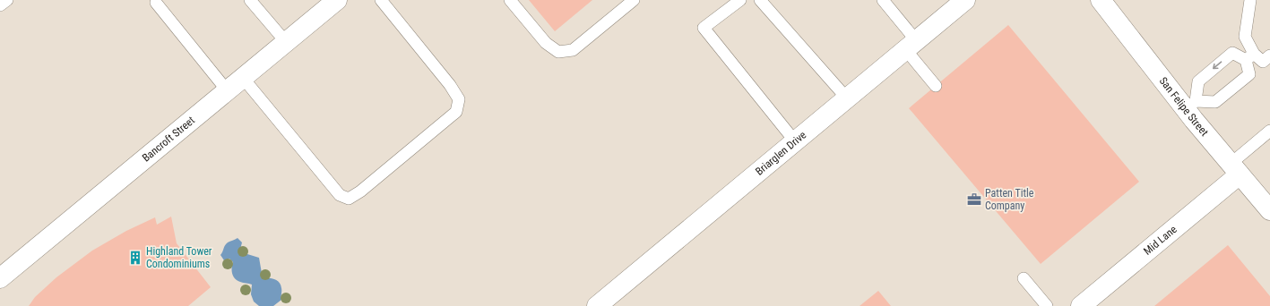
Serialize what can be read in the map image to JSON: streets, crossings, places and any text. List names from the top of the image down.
{
  "streets": {
    "street": [
      "San Felipe Street",
      "Bancroft Street",
      "Briarglen Drive",
      "Mid Lane"
    ]
  },
  "crossings": [
    ["San Felipe Street", "Mid Lane"]
  ],
  "places": {
    "office": ["Patten Title Company"],
    "building": ["Highland Tower Condominiums"]
  }
}
